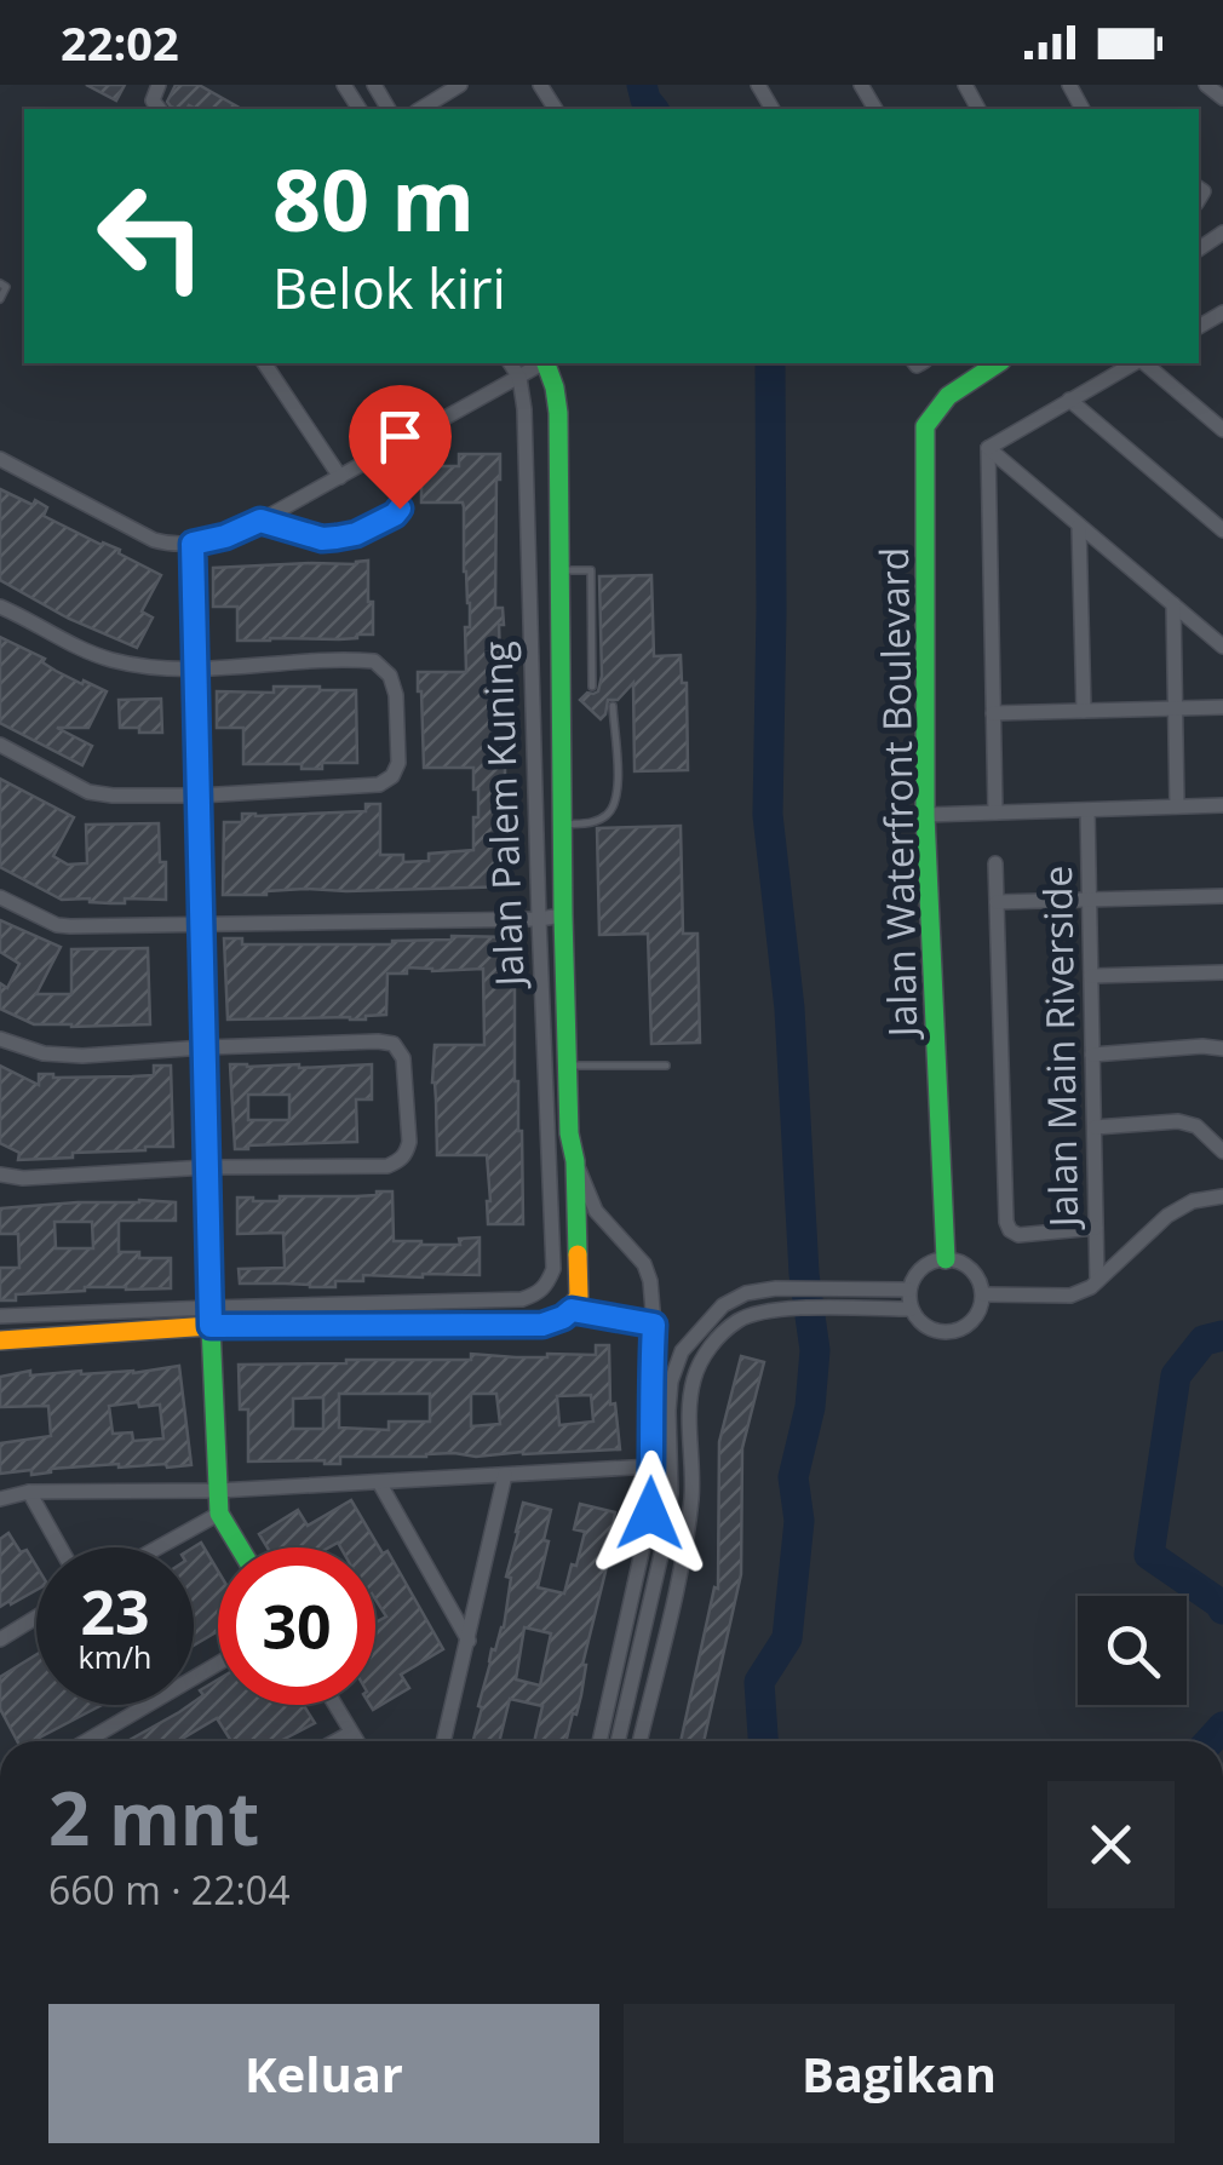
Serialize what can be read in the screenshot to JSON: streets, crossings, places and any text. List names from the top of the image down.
{
  "streets": {
    "street": ["Jalan Waterfront Boulevard", "Jalan Palem Kuning", "Jalan Main Riverside"]
  },
  "page": {
    "status": "22:02",
    "turn": ["80 m", "Belok kiri"],
    "speed": "23 km/h",
    "limit": "30",
    "heading": ["2 mnt", "660 m · 22:04"],
    "buttons": ["Keluar", "Bagikan"]
  }
}
